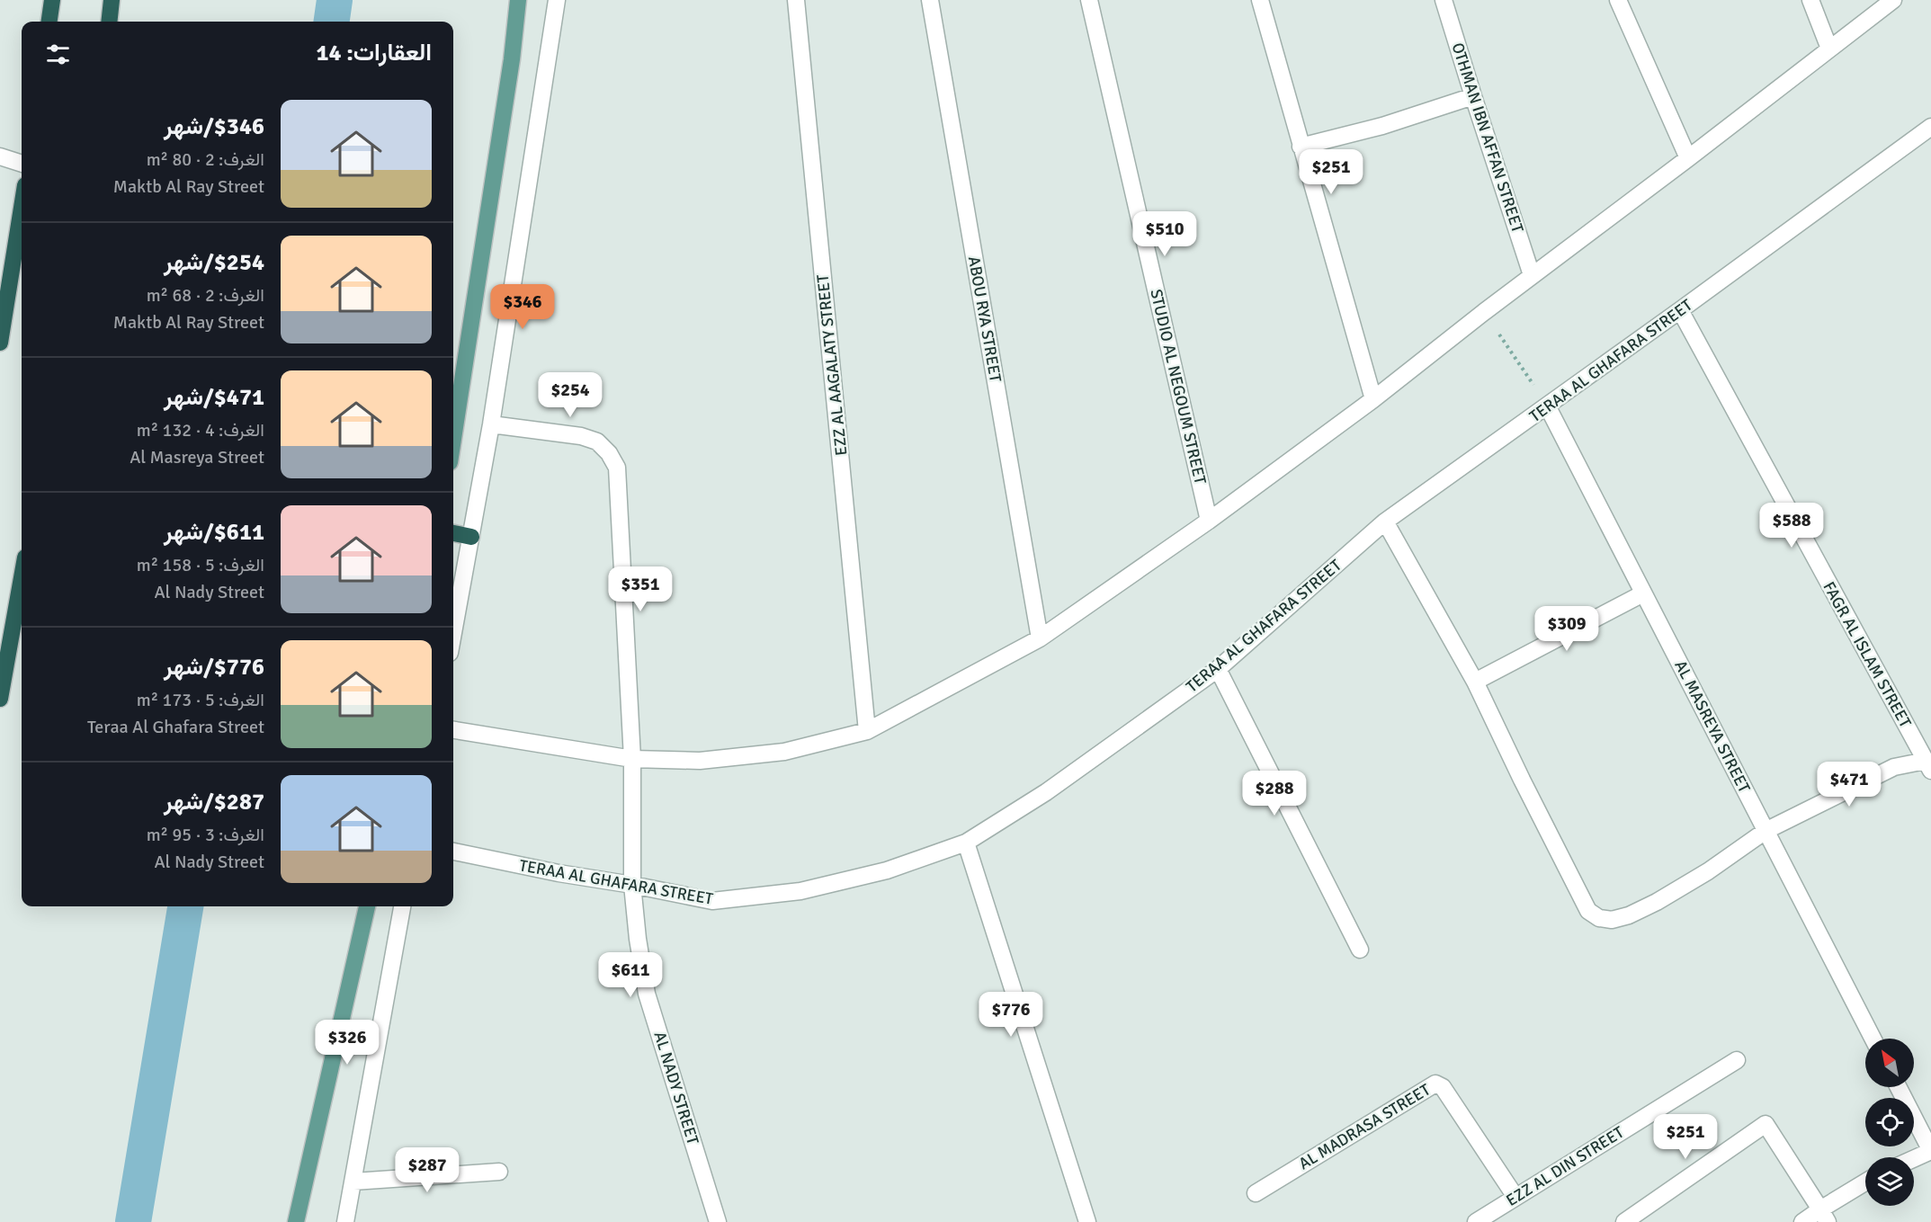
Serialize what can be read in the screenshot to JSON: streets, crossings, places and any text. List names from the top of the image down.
{
  "streets": {
    "street": [
      "OTHMAN IBN AFFAN STREET",
      "ABOU RYA STREET",
      "TERAA AL GHAFARA STREET",
      "EZZ AL AAGALATY STREET",
      "STUDIO AL NEGOUM STREET",
      "FAGR AL ISLAM STREET",
      "AL MASREYA STREET",
      "AL NADY STREET",
      "AL MADRASA STREET",
      "EZZ AL DIN STREET"
    ]
  },
  "crossings": [
    ["TERAA AL GHAFARA STREET", "FAGR AL ISLAM STREET"],
    ["TERAA AL GHAFARA STREET", "AL MASREYA STREET"],
    ["TERAA AL GHAFARA STREET", "AL NADY STREET"],
    ["AL MADRASA STREET", "EZZ AL DIN STREET"]
  ],
  "north": "top left",
  "page": {
    "heading": "العقارات: 14",
    "list": [
      {
        "name": "$346/شهر",
        "note": "الغرف: 2 · 80 m² · Maktb Al Ray Street"
      },
      {
        "name": "$254/شهر",
        "note": "الغرف: 2 · 68 m² · Maktb Al Ray Street"
      },
      {
        "name": "$471/شهر",
        "note": "الغرف: 4 · 132 m² · Al Masreya Street"
      },
      {
        "name": "$611/شهر",
        "note": "الغرف: 5 · 158 m² · Al Nady Street"
      },
      {
        "name": "$776/شهر",
        "note": "الغرف: 5 · 173 m² · Teraa Al Ghafara Street"
      },
      {
        "name": "$287/شهر",
        "note": "الغرف: 3 · 95 m² · Al Nady Street"
      }
    ],
    "price": [
      "$251",
      "$510",
      "$346",
      "$254",
      "$588",
      "$351",
      "$309",
      "$471",
      "$288",
      "$611",
      "$776",
      "$326",
      "$251",
      "$287"
    ]
  }
}
